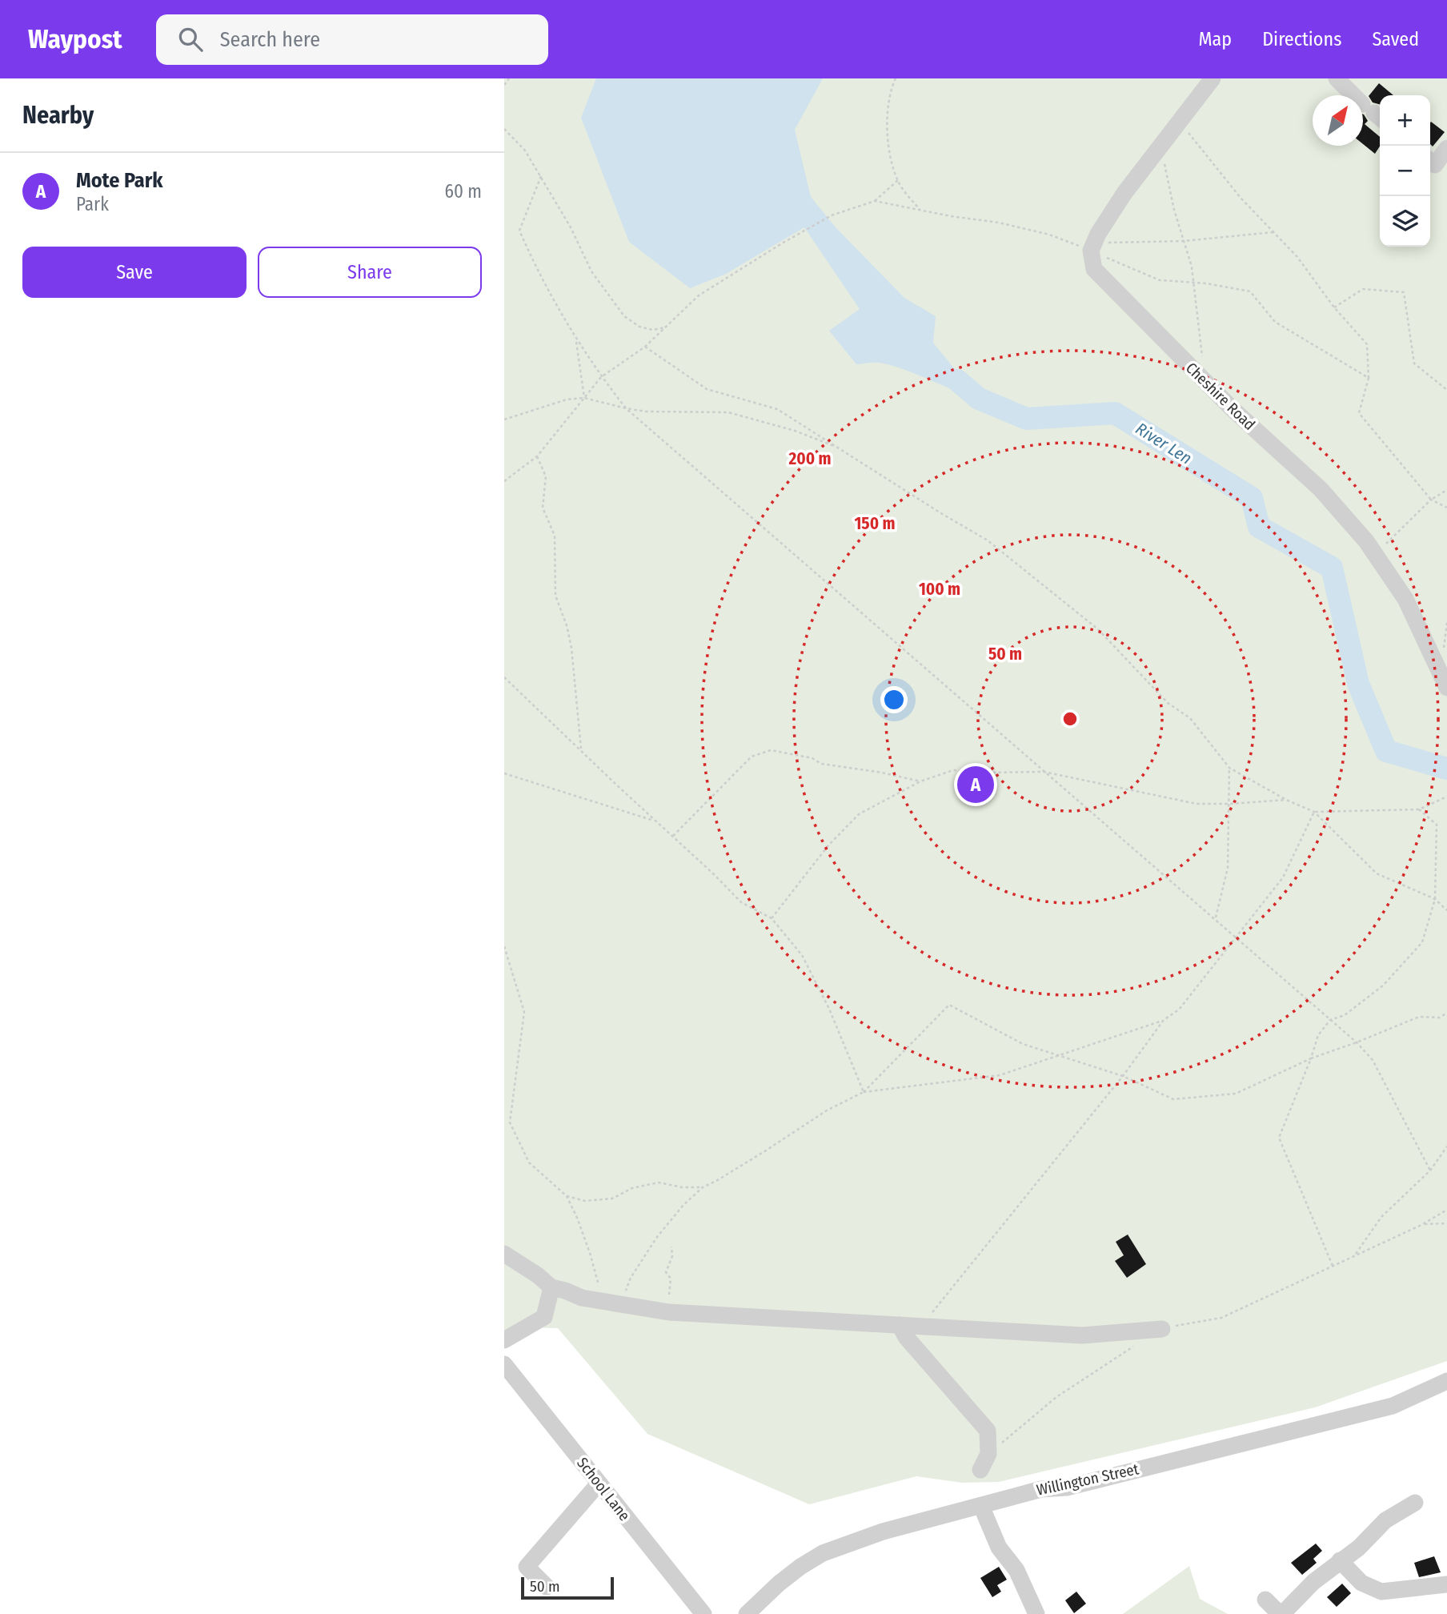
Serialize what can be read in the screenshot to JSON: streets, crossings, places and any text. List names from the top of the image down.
{
  "streets": {
    "street": ["Cheshire Road", "Willington Street", "School Lane"]
  },
  "water": ["River Len"],
  "scale_bar": "50 m",
  "north": "top right",
  "page": {
    "header": "Waypost",
    "search": "Search here",
    "nav": ["Map", "Directions", "Saved"],
    "heading": "Nearby",
    "map_buttons": ["+", "−"],
    "list": [
      {
        "mark": "A",
        "name": "Mote Park",
        "note": "Park",
        "value": "60 m"
      }
    ],
    "buttons": ["Save", "Share"],
    "pins": "A",
    "scale": "50 m"
  },
  "rings": [
    "200 m",
    "150 m",
    "100 m",
    "50 m"
  ]
}
